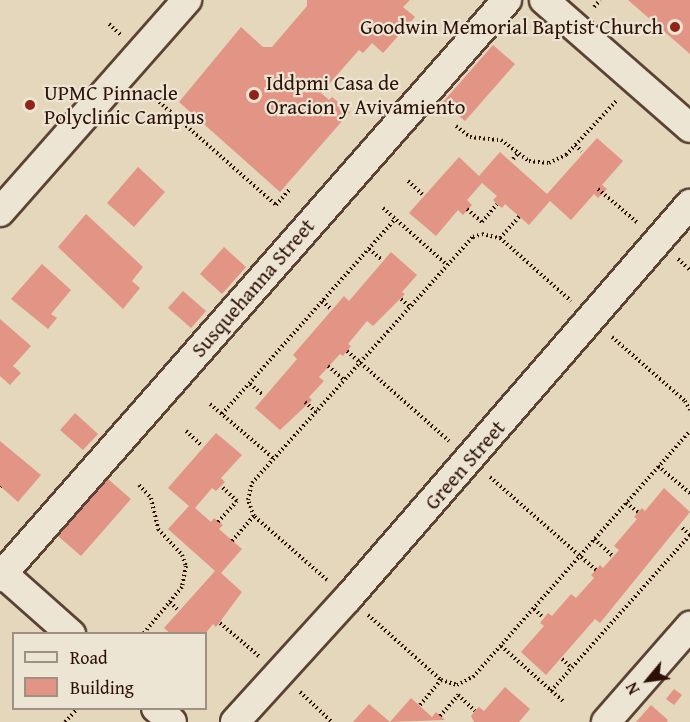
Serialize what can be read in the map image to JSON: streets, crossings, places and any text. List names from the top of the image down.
{
  "streets": {
    "street": ["Susquehanna Street", "Green Street"]
  },
  "places": ["Goodwin Memorial Baptist Church", "Iddpmi Casa de Oracion y Avivamiento", "UPMC Pinnacle Polyclinic Campus"],
  "legend": ["Road", "Building"],
  "north": "bottom left"
}
